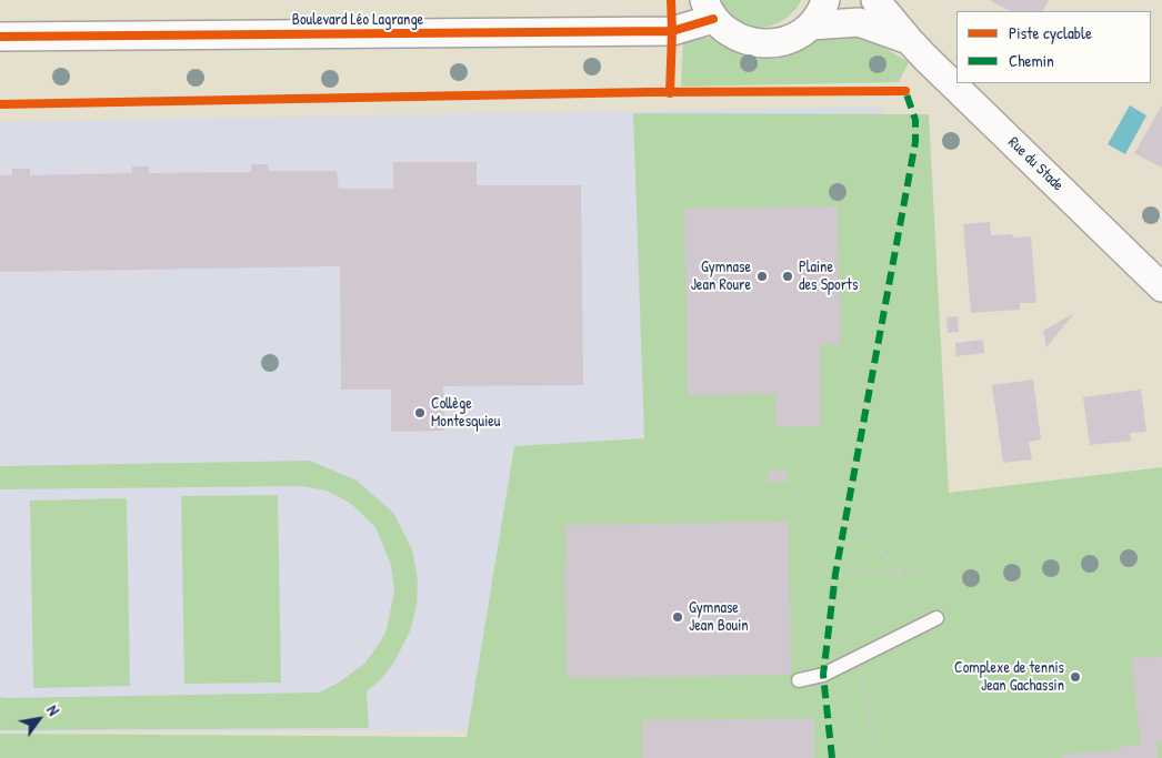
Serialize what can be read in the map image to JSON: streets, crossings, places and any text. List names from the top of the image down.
{
  "streets": {
    "street": ["Boulevard Léo Lagrange", "Rue du Stade"]
  },
  "places": [
    "Gymnase Jean Roure",
    "Plaine des Sports",
    "Collège Montesquieu",
    "Gymnase Jean Bouin",
    "Complexe de tennis Jean Gachassin"
  ],
  "legend": ["Piste cyclable", "Chemin"],
  "north": "top right"
}
